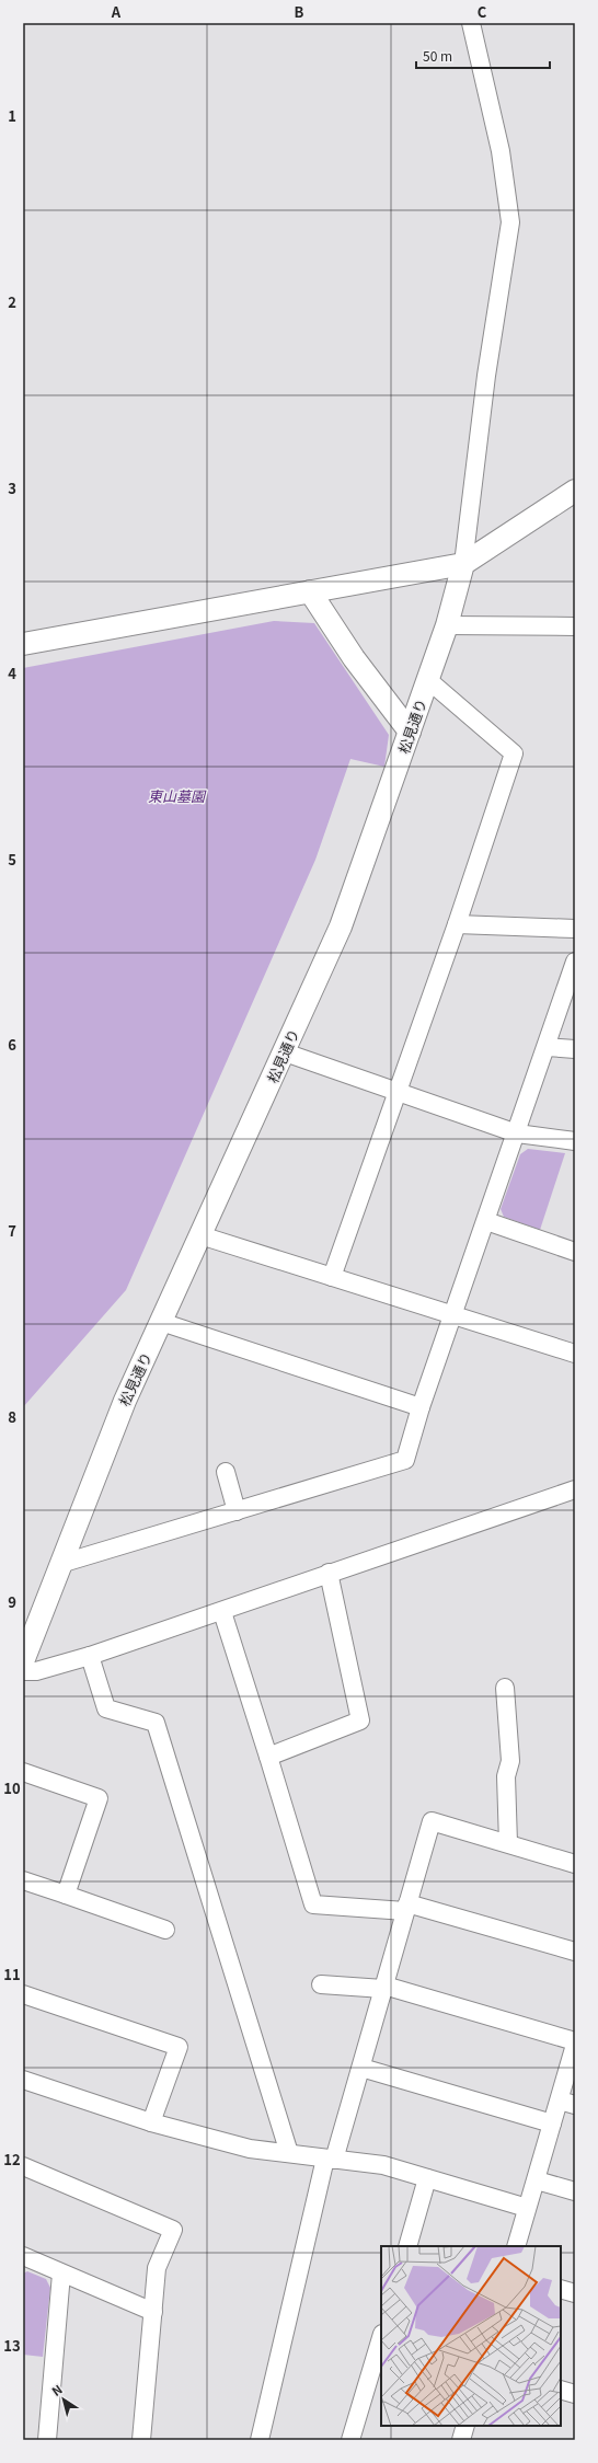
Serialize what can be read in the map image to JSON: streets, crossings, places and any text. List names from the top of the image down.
{
  "streets": {
    "street": ["松見通り"]
  },
  "parks": ["東山墓園"],
  "scale_bar": "50 m",
  "north": "top left",
  "grid": {
    "columns": ["A", "B", "C"],
    "rows": [
      "1",
      "2",
      "3",
      "4",
      "5",
      "6",
      "7",
      "8",
      "9",
      "10",
      "11",
      "12",
      "13"
    ]
  }
}
